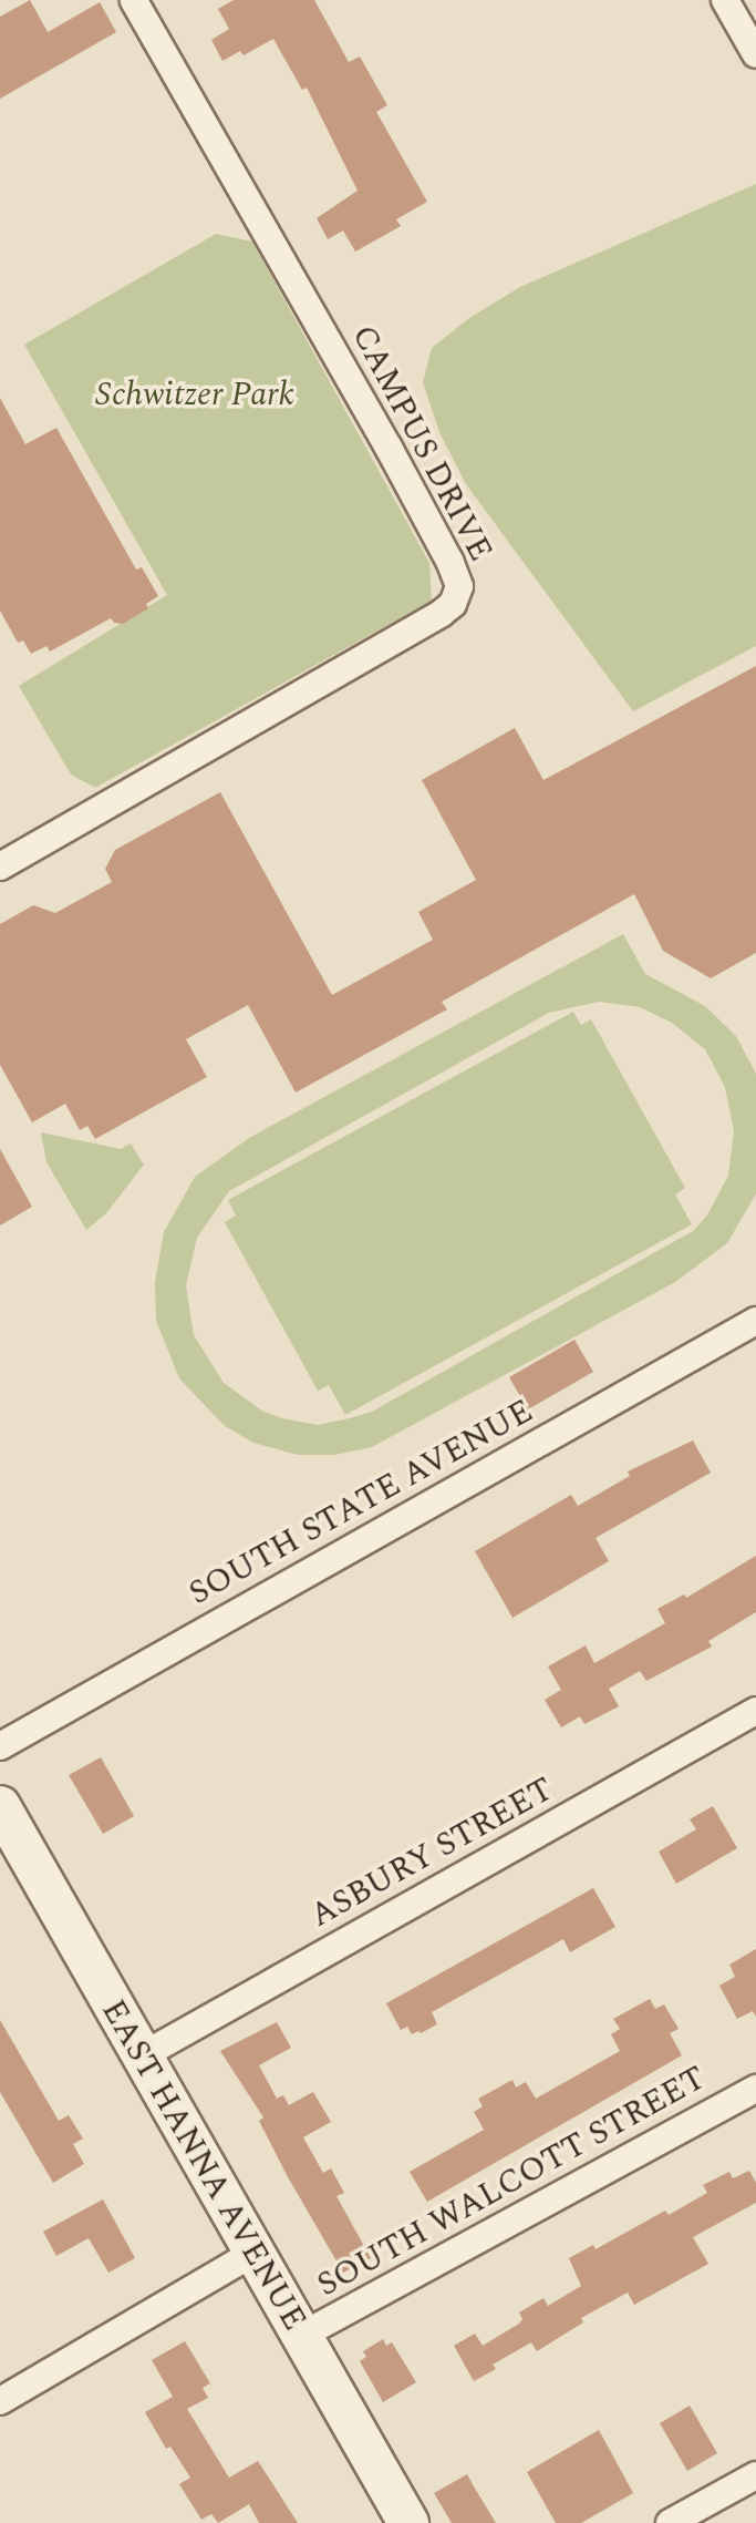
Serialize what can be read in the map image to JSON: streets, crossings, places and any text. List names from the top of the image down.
{
  "streets": {
    "main road": ["EAST HANNA AVENUE"],
    "street": [
      "CAMPUS DRIVE",
      "SOUTH STATE AVENUE",
      "ASBURY STREET",
      "SOUTH WALCOTT STREET"
    ]
  },
  "crossings": [
    ["ASBURY STREET", "EAST HANNA AVENUE"],
    ["EAST HANNA AVENUE", "SOUTH WALCOTT STREET"]
  ],
  "parks": ["Schwitzer Park"]
}
